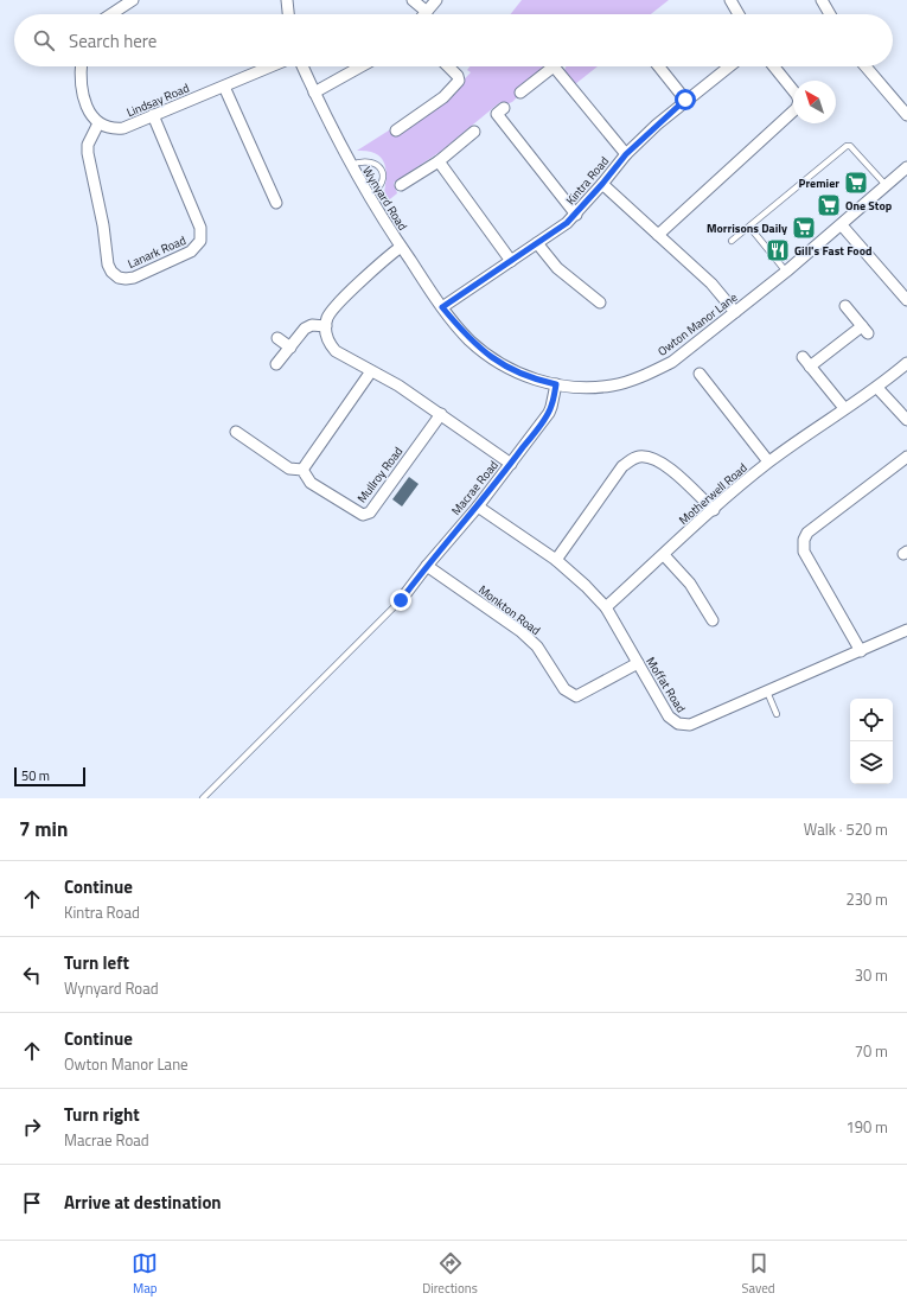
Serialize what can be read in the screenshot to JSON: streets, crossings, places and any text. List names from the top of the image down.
{
  "streets": {
    "street": [
      "Lindsay Road",
      "Kintra Road",
      "Wynyard Road",
      "Lanark Road",
      "Owton Manor Lane",
      "Mullroy Road",
      "Macrae Road",
      "Motherwell Road",
      "Monkton Road",
      "Moffat Road"
    ]
  },
  "crossings": [
    ["Lindsay Road", "Lanark Road"],
    ["Kintra Road", "Wynyard Road"],
    ["Wynyard Road", "Owton Manor Lane"],
    ["Owton Manor Lane", "Macrae Road"],
    ["Macrae Road", "Monkton Road"],
    ["Macrae Road", "Moffat Road"],
    ["Motherwell Road", "Moffat Road"],
    ["Monkton Road", "Moffat Road"]
  ],
  "places": {
    "supermarket": ["Premier", "One Stop", "Morrisons Daily"],
    "restaurant": ["Gill's Fast Food"]
  },
  "scale_bar": "50 m",
  "north": "top left",
  "page": {
    "search": "Search here",
    "scale": "50 m",
    "heading": ["7 min", "Walk · 520 m"],
    "list": [
      ["Continue", "Kintra Road", "230 m"],
      ["Turn left", "Wynyard Road", "30 m"],
      ["Continue", "Owton Manor Lane", "70 m"],
      ["Turn right", "Macrae Road", "190 m"],
      "Arrive at destination"
    ],
    "nav": ["Map", "Directions", "Saved"]
  }
}
